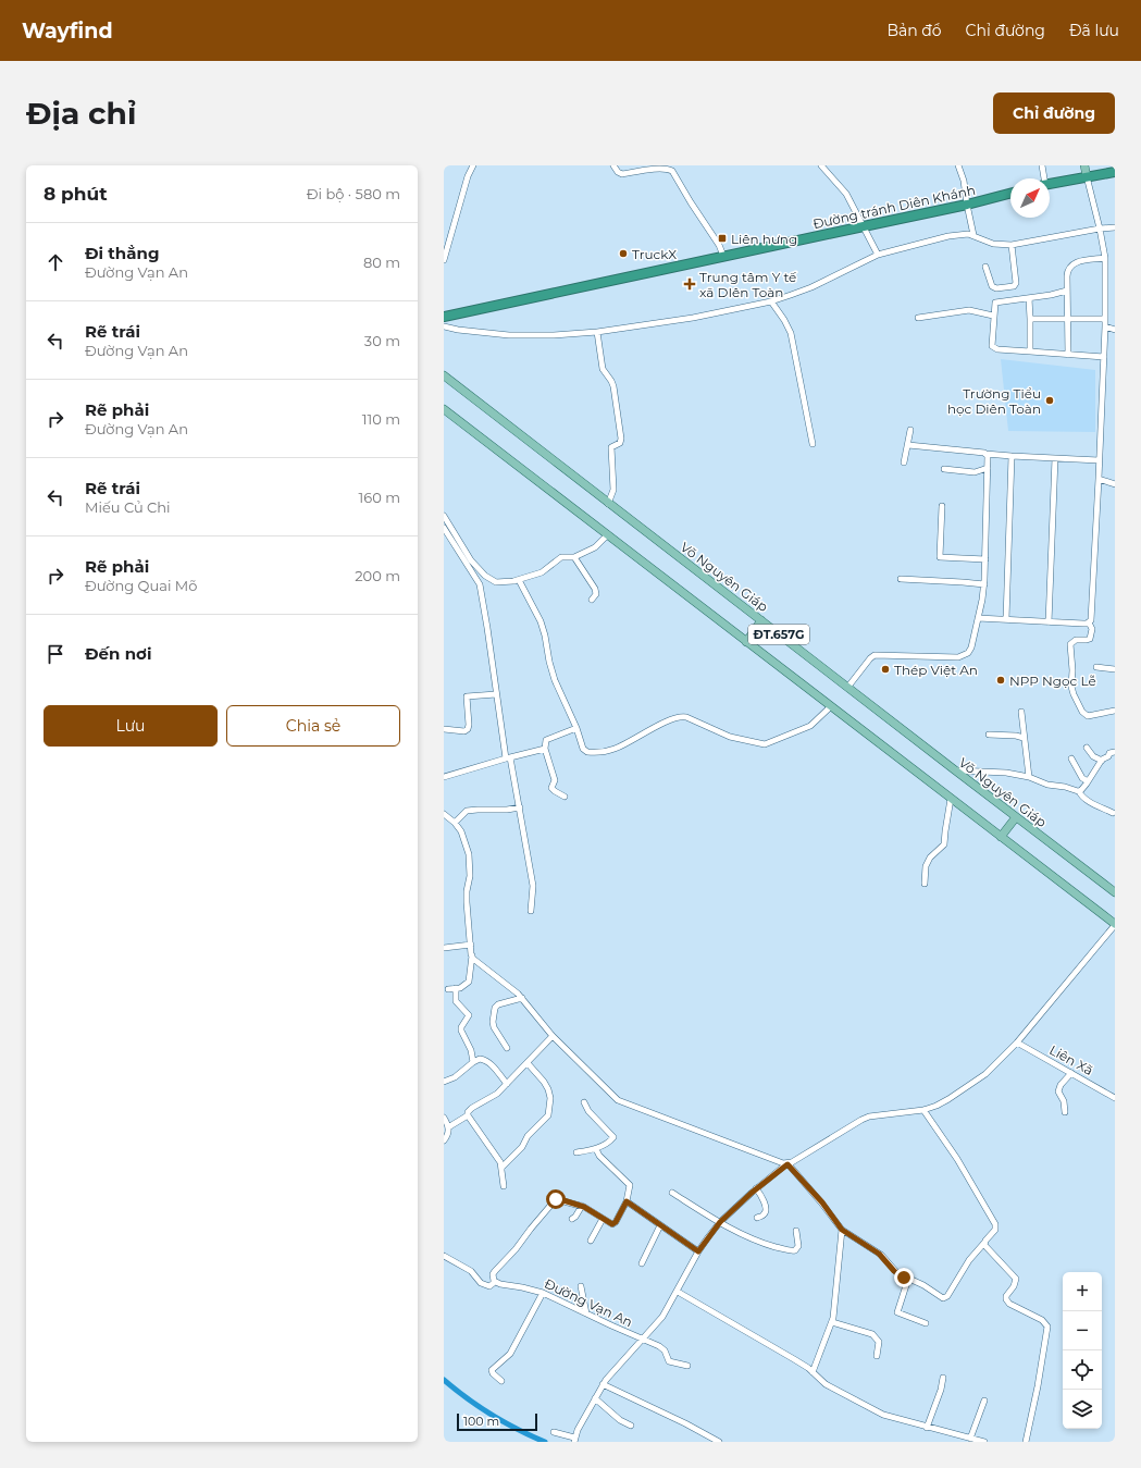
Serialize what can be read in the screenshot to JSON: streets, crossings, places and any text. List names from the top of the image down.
{
  "streets": {
    "highway": ["Đường tránh Diên Khánh"],
    "main road": ["Võ Nguyên Giáp", "ĐT.657G"],
    "street": ["Liên Xã", "Đường Vạn An"]
  },
  "places": {
    "transit": ["Liên hưng"],
    "other": [
      "TruckX",
      "Trường Tiểu học Diên Toàn",
      "Thép Việt An",
      "NPP Ngọc Lễ"
    ],
    "health": ["Trung tâm Y tế xã DIên Toàn"]
  },
  "scale_bar": "100 m",
  "north": "top right",
  "page": {
    "header": "Wayfind",
    "nav": ["Bản đồ", "Chỉ đường", "Đã lưu"],
    "buttons": [
      "Chỉ đường",
      ["Lưu", "Chia sẻ"]
    ],
    "title": "Địa chỉ",
    "heading": ["8 phút", "Đi bộ · 580 m"],
    "list": [
      ["Đi thẳng", "Đường Vạn An", "80 m"],
      ["Rẽ trái", "Đường Vạn An", "30 m"],
      ["Rẽ phải", "Đường Vạn An", "110 m"],
      ["Rẽ trái", "Miếu Củ Chi", "160 m"],
      ["Rẽ phải", "Đường Quai Mõ", "200 m"],
      "Đến nơi"
    ],
    "map_buttons": ["+", "−"],
    "scale": "100 m"
  }
}
